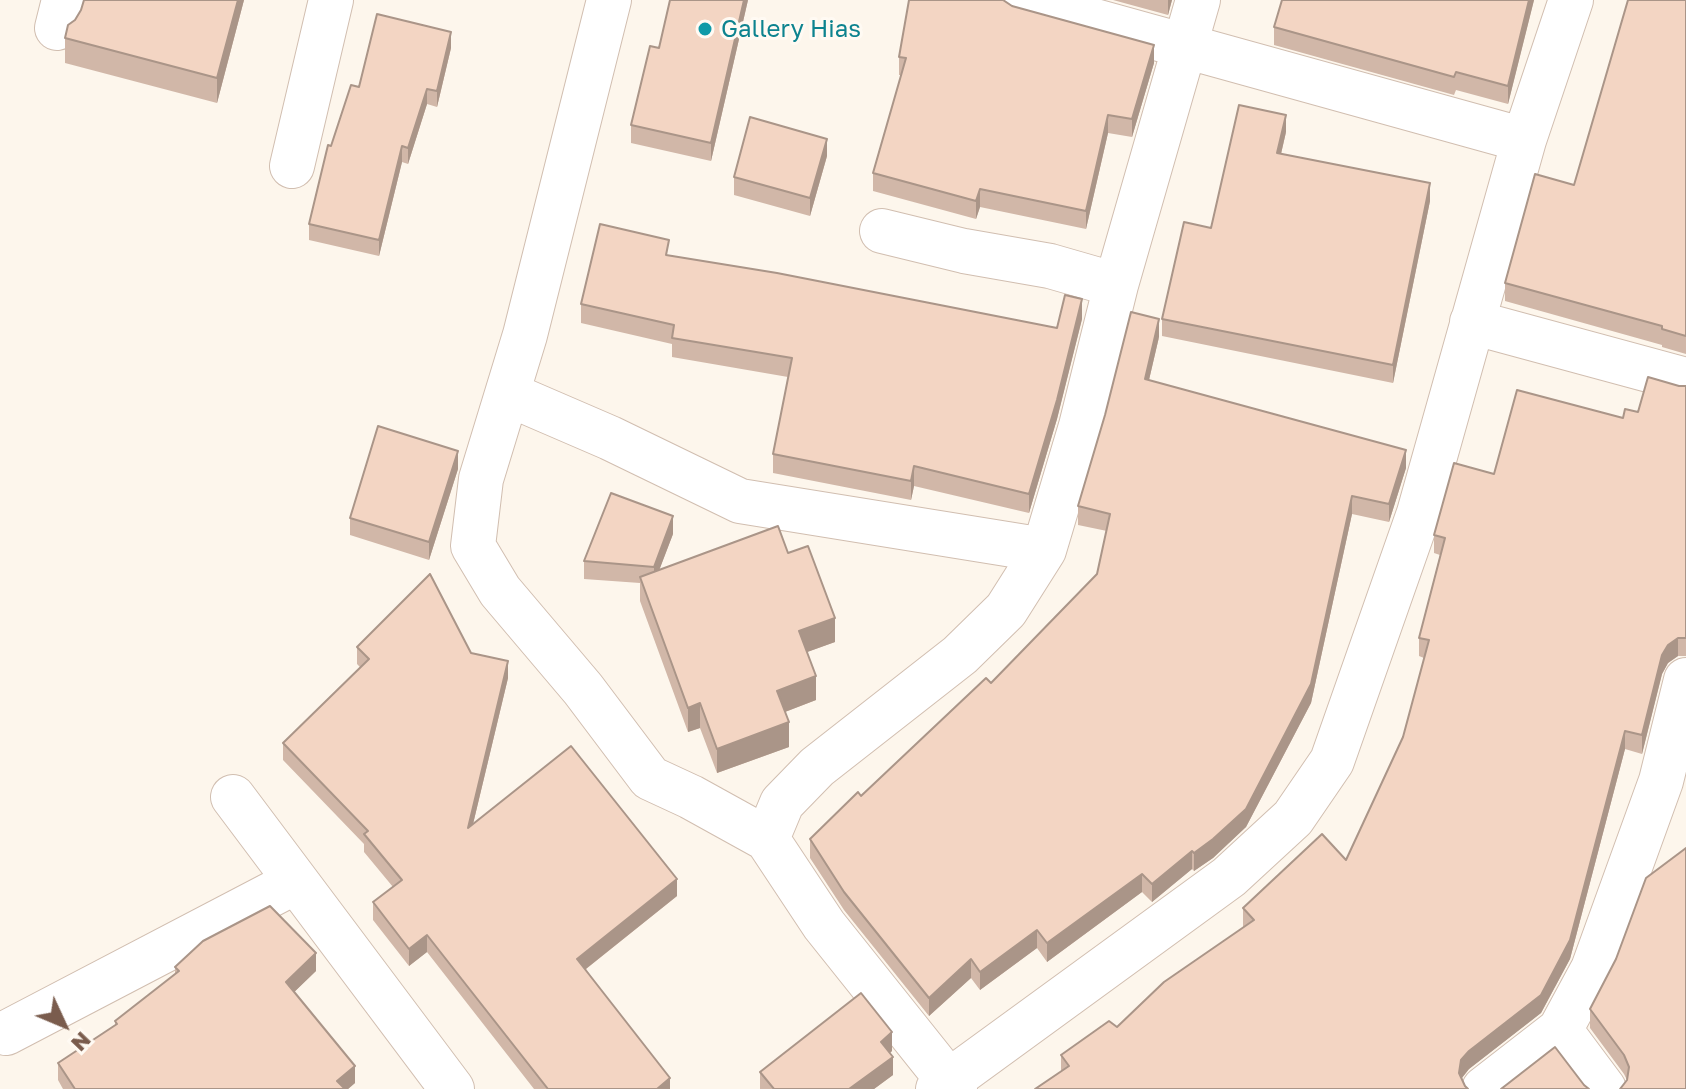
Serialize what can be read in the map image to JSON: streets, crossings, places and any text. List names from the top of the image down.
{
  "places": ["Gallery Hias"],
  "north": "bottom right"
}
